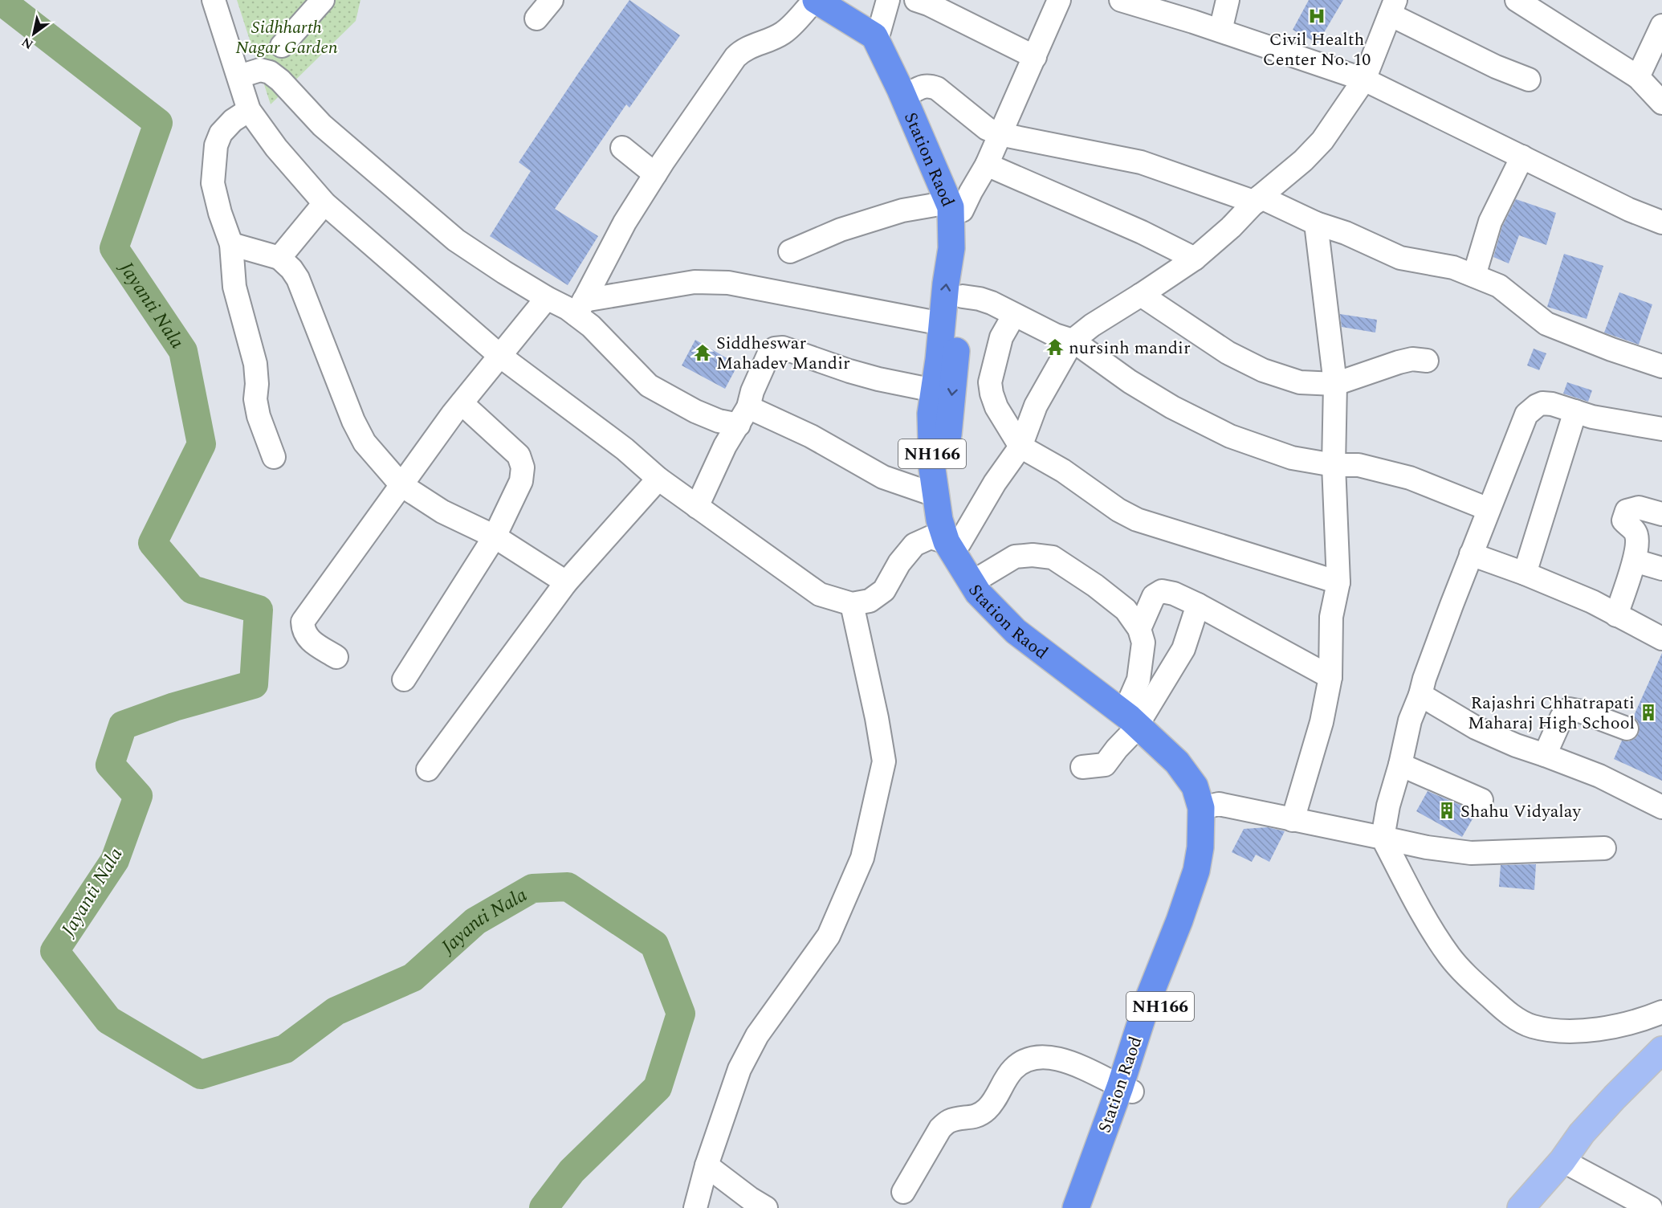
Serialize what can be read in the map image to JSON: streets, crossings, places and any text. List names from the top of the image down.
{
  "streets": {
    "highway": ["Station Raod", "NH166"]
  },
  "crossings": [
    ["Station Raod", "NH166"]
  ],
  "water": ["Jayanti Nala"],
  "parks": ["Sidhharth Nagar Garden"],
  "places": {
    "hospital": ["Civil Health Center No. 10"],
    "temple": ["nursinh mandir", "Siddheswar Mahadev Mandir"],
    "building": ["Rajashri Chhatrapati Maharaj High School", "Shahu Vidyalay"]
  },
  "north": "bottom left"
}
